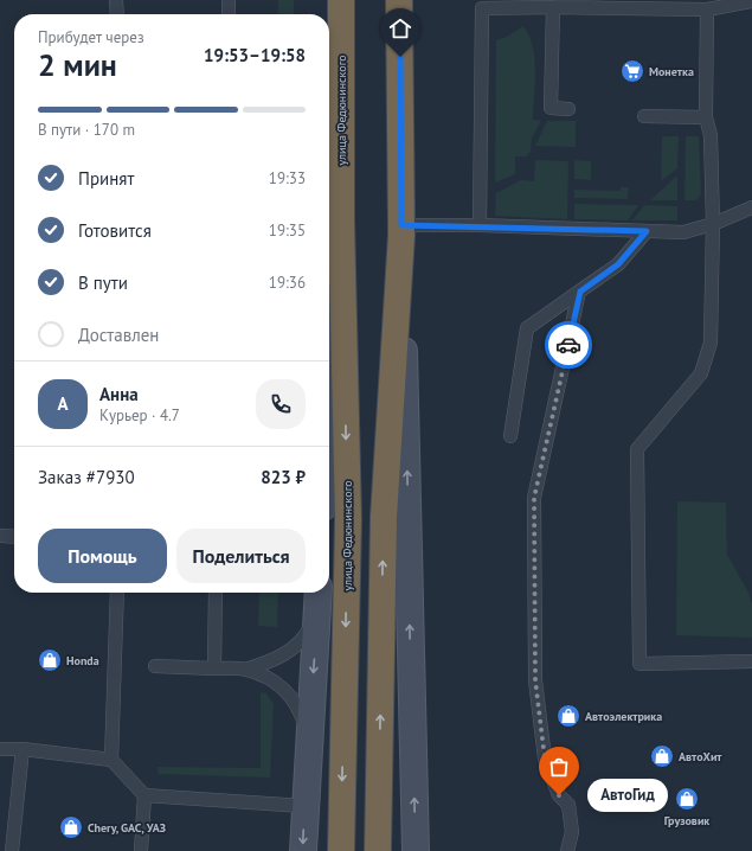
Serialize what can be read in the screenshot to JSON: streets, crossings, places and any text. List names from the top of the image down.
{
  "streets": {
    "highway": ["улица Федюнинского"]
  },
  "places": {
    "supermarket": ["Монетка"],
    "shop": [
      "Honda",
      "Автоэлектрика",
      "АвтоХит",
      "Грузовик",
      "Chery, GAC, УАЗ"
    ],
    "other": ["АвтоГид"]
  },
  "page": {
    "heading": ["2 мин", "Прибудет через", "19:53–19:58"],
    "panel": [
      "Анна",
      "Курьер · 4.7",
      "Заказ #7930",
      "823 ₽"
    ],
    "bar": "В пути · 170 m",
    "list": [
      ["Принят", "19:33"],
      ["Готовится", "19:35"],
      ["В пути", "19:36"],
      "Доставлен"
    ],
    "round": "А",
    "buttons": ["Помощь", "Поделиться"],
    "bubble": "АвтоГид"
  }
}
